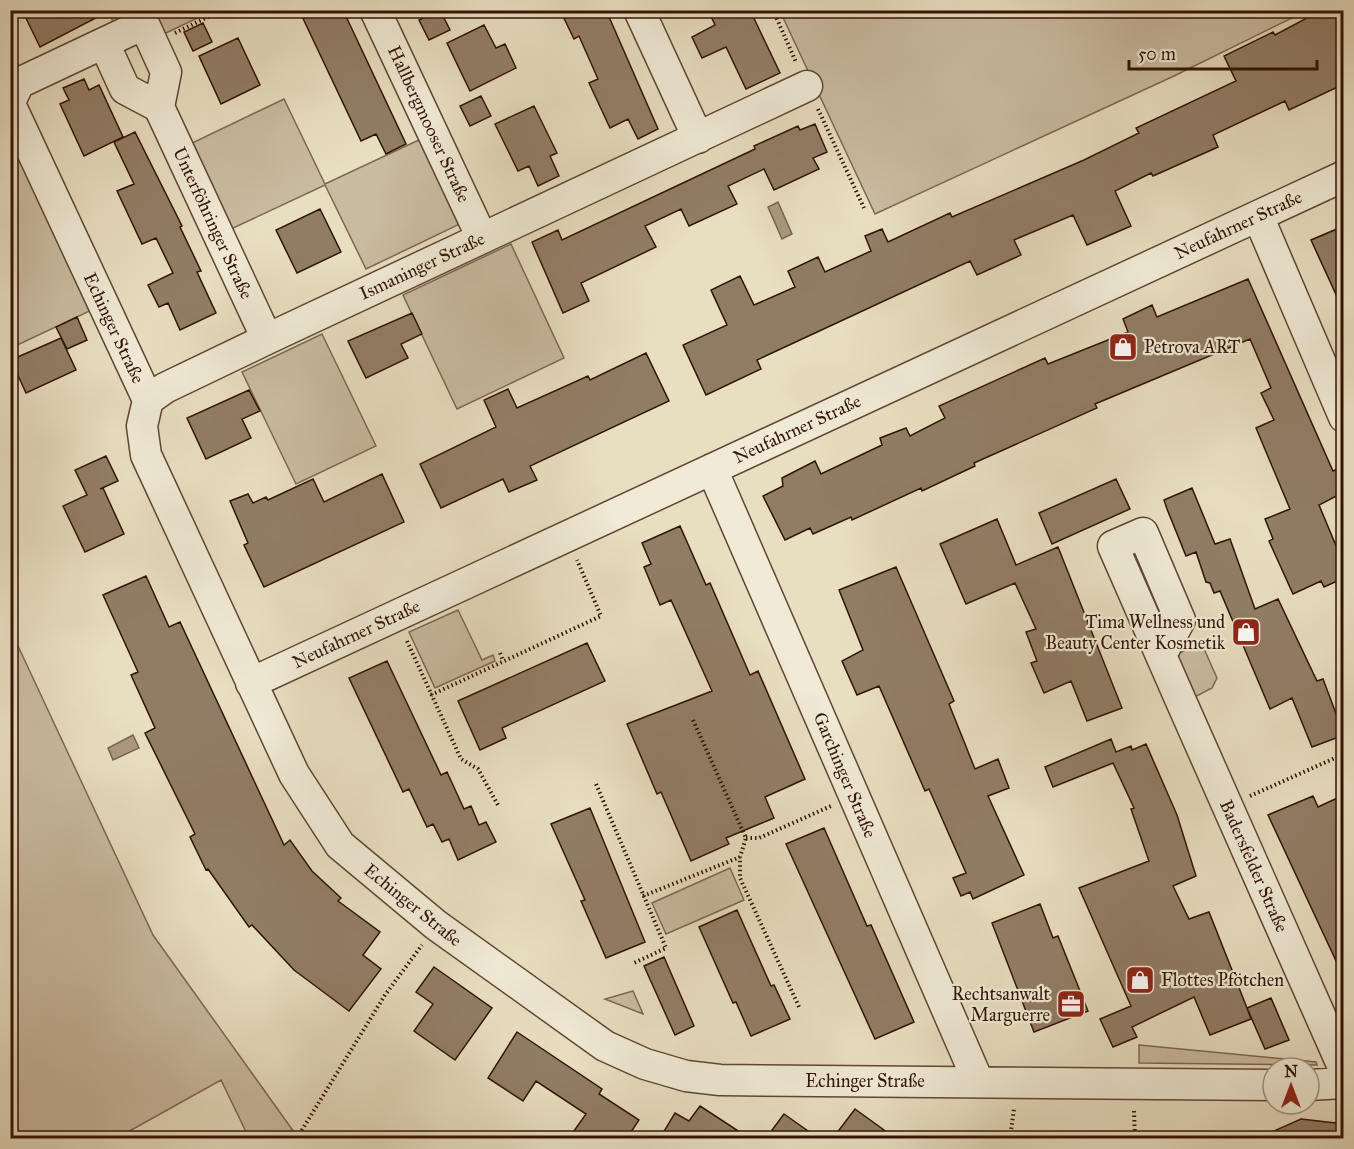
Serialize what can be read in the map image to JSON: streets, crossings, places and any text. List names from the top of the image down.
{
  "streets": {
    "street": [
      "Hallbergmooser Straße",
      "Unterföhringer Straße",
      "Neufahrner Straße",
      "Ismaninger Straße",
      "Echinger Straße",
      "Garchinger Straße",
      "Badersfelder Straße"
    ]
  },
  "crossings": [
    ["Hallbergmooser Straße", "Ismaninger Straße"],
    ["Unterföhringer Straße", "Ismaninger Straße"],
    ["Neufahrner Straße", "Echinger Straße"],
    ["Neufahrner Straße", "Garchinger Straße"],
    ["Ismaninger Straße", "Echinger Straße"],
    ["Echinger Straße", "Garchinger Straße"]
  ],
  "places": {
    "shop": ["Petrova ART", "Tima Wellness und Beauty Center Kosmetik", "Flottes Pfötchen"],
    "office": ["Rechtsanwalt Marguerre"]
  },
  "scale_bar": "50 m",
  "north": "top"
}
